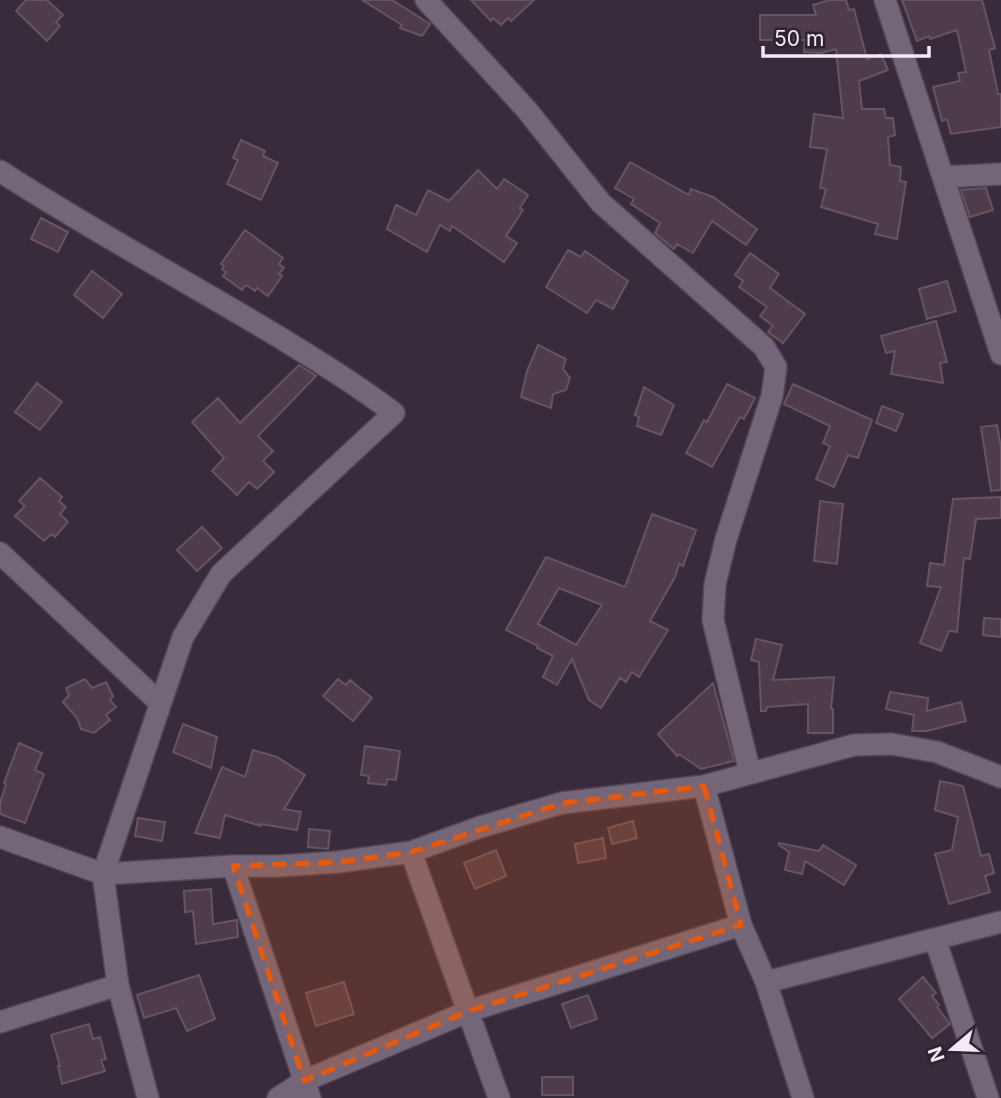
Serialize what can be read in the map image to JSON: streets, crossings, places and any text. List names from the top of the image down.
{
  "scale_bar": "50 m",
  "north": "left"
}
